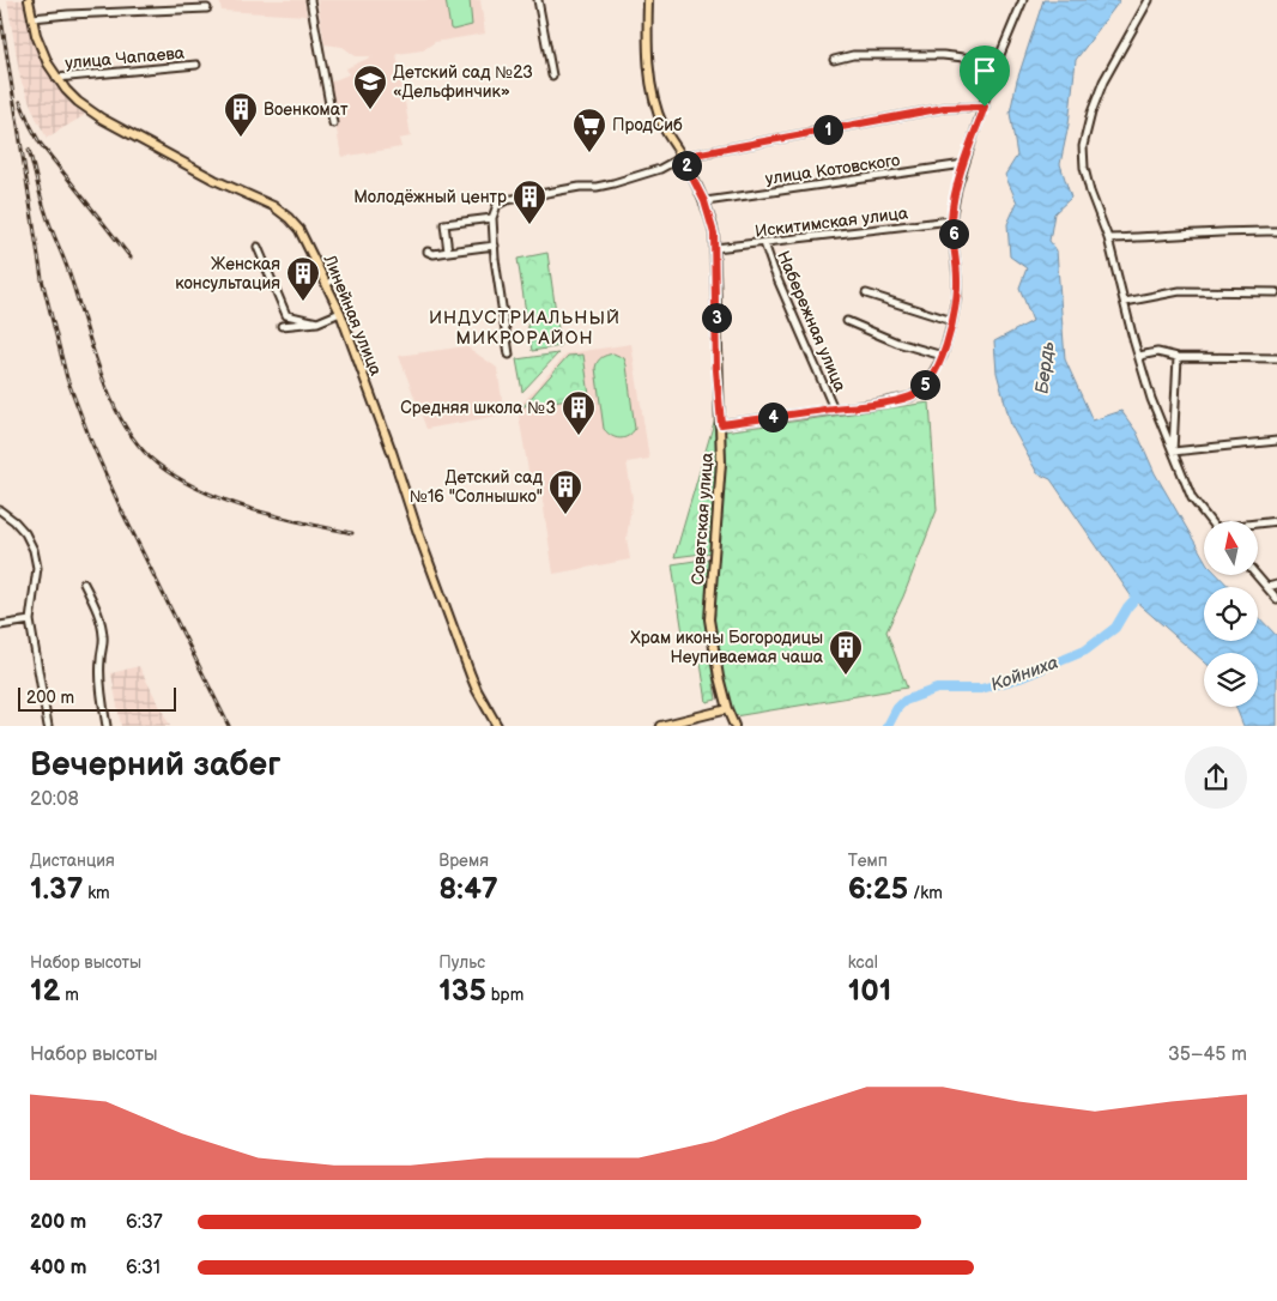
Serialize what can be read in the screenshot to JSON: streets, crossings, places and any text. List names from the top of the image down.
{
  "streets": {
    "main road": ["Линейная улица", "Советская улица"],
    "street": [
      "улица Чапаева",
      "улица Котовского",
      "Искитимская улица",
      "Набережная улица"
    ]
  },
  "crossings": [
    ["улица Чапаева", "Линейная улица"],
    ["улица Котовского", "Набережная улица"],
    ["улица Котовского", "Советская улица"],
    ["Искитимская улица", "Набережная улица"],
    ["Искитимская улица", "Советская улица"],
    ["Набережная улица", "Советская улица"]
  ],
  "districts": ["ИНДУСТРИАЛЬНЫЙ МИКРОРАЙОН"],
  "water": ["Бердь", "Койниха"],
  "places": {
    "school or university": ["Детский сад №23 «Дельфинчик»"],
    "building": [
      "Военкомат",
      "Молодёжный центр",
      "Женская консультация",
      "Средняя школа №3",
      "Детский сад №16 \"Солнышко\"",
      "Храм иконы Богородицы Неупиваемая чаша"
    ],
    "supermarket": ["ПродСиб"]
  },
  "scale_bar": "200 m",
  "north": "top",
  "page": {
    "pins": [
      "1",
      "2",
      "6",
      "3",
      "5",
      "4"
    ],
    "scale": "200 m",
    "heading": ["Вечерний забег", "20:08"],
    "stats": [
      ["Дистанция", "1.37 km"],
      ["Время", "8:47"],
      ["Темп", "6:25 /km"],
      ["Набор высоты", "12 m"],
      ["Пульс", "135 bpm"],
      ["kcal", "101"]
    ],
    "chart": ["Набор высоты", "35–45 m"],
    "list": [
      {
        "name": "200 m",
        "note": "6:37"
      },
      {
        "name": "400 m",
        "note": "6:31"
      }
    ]
  }
}
